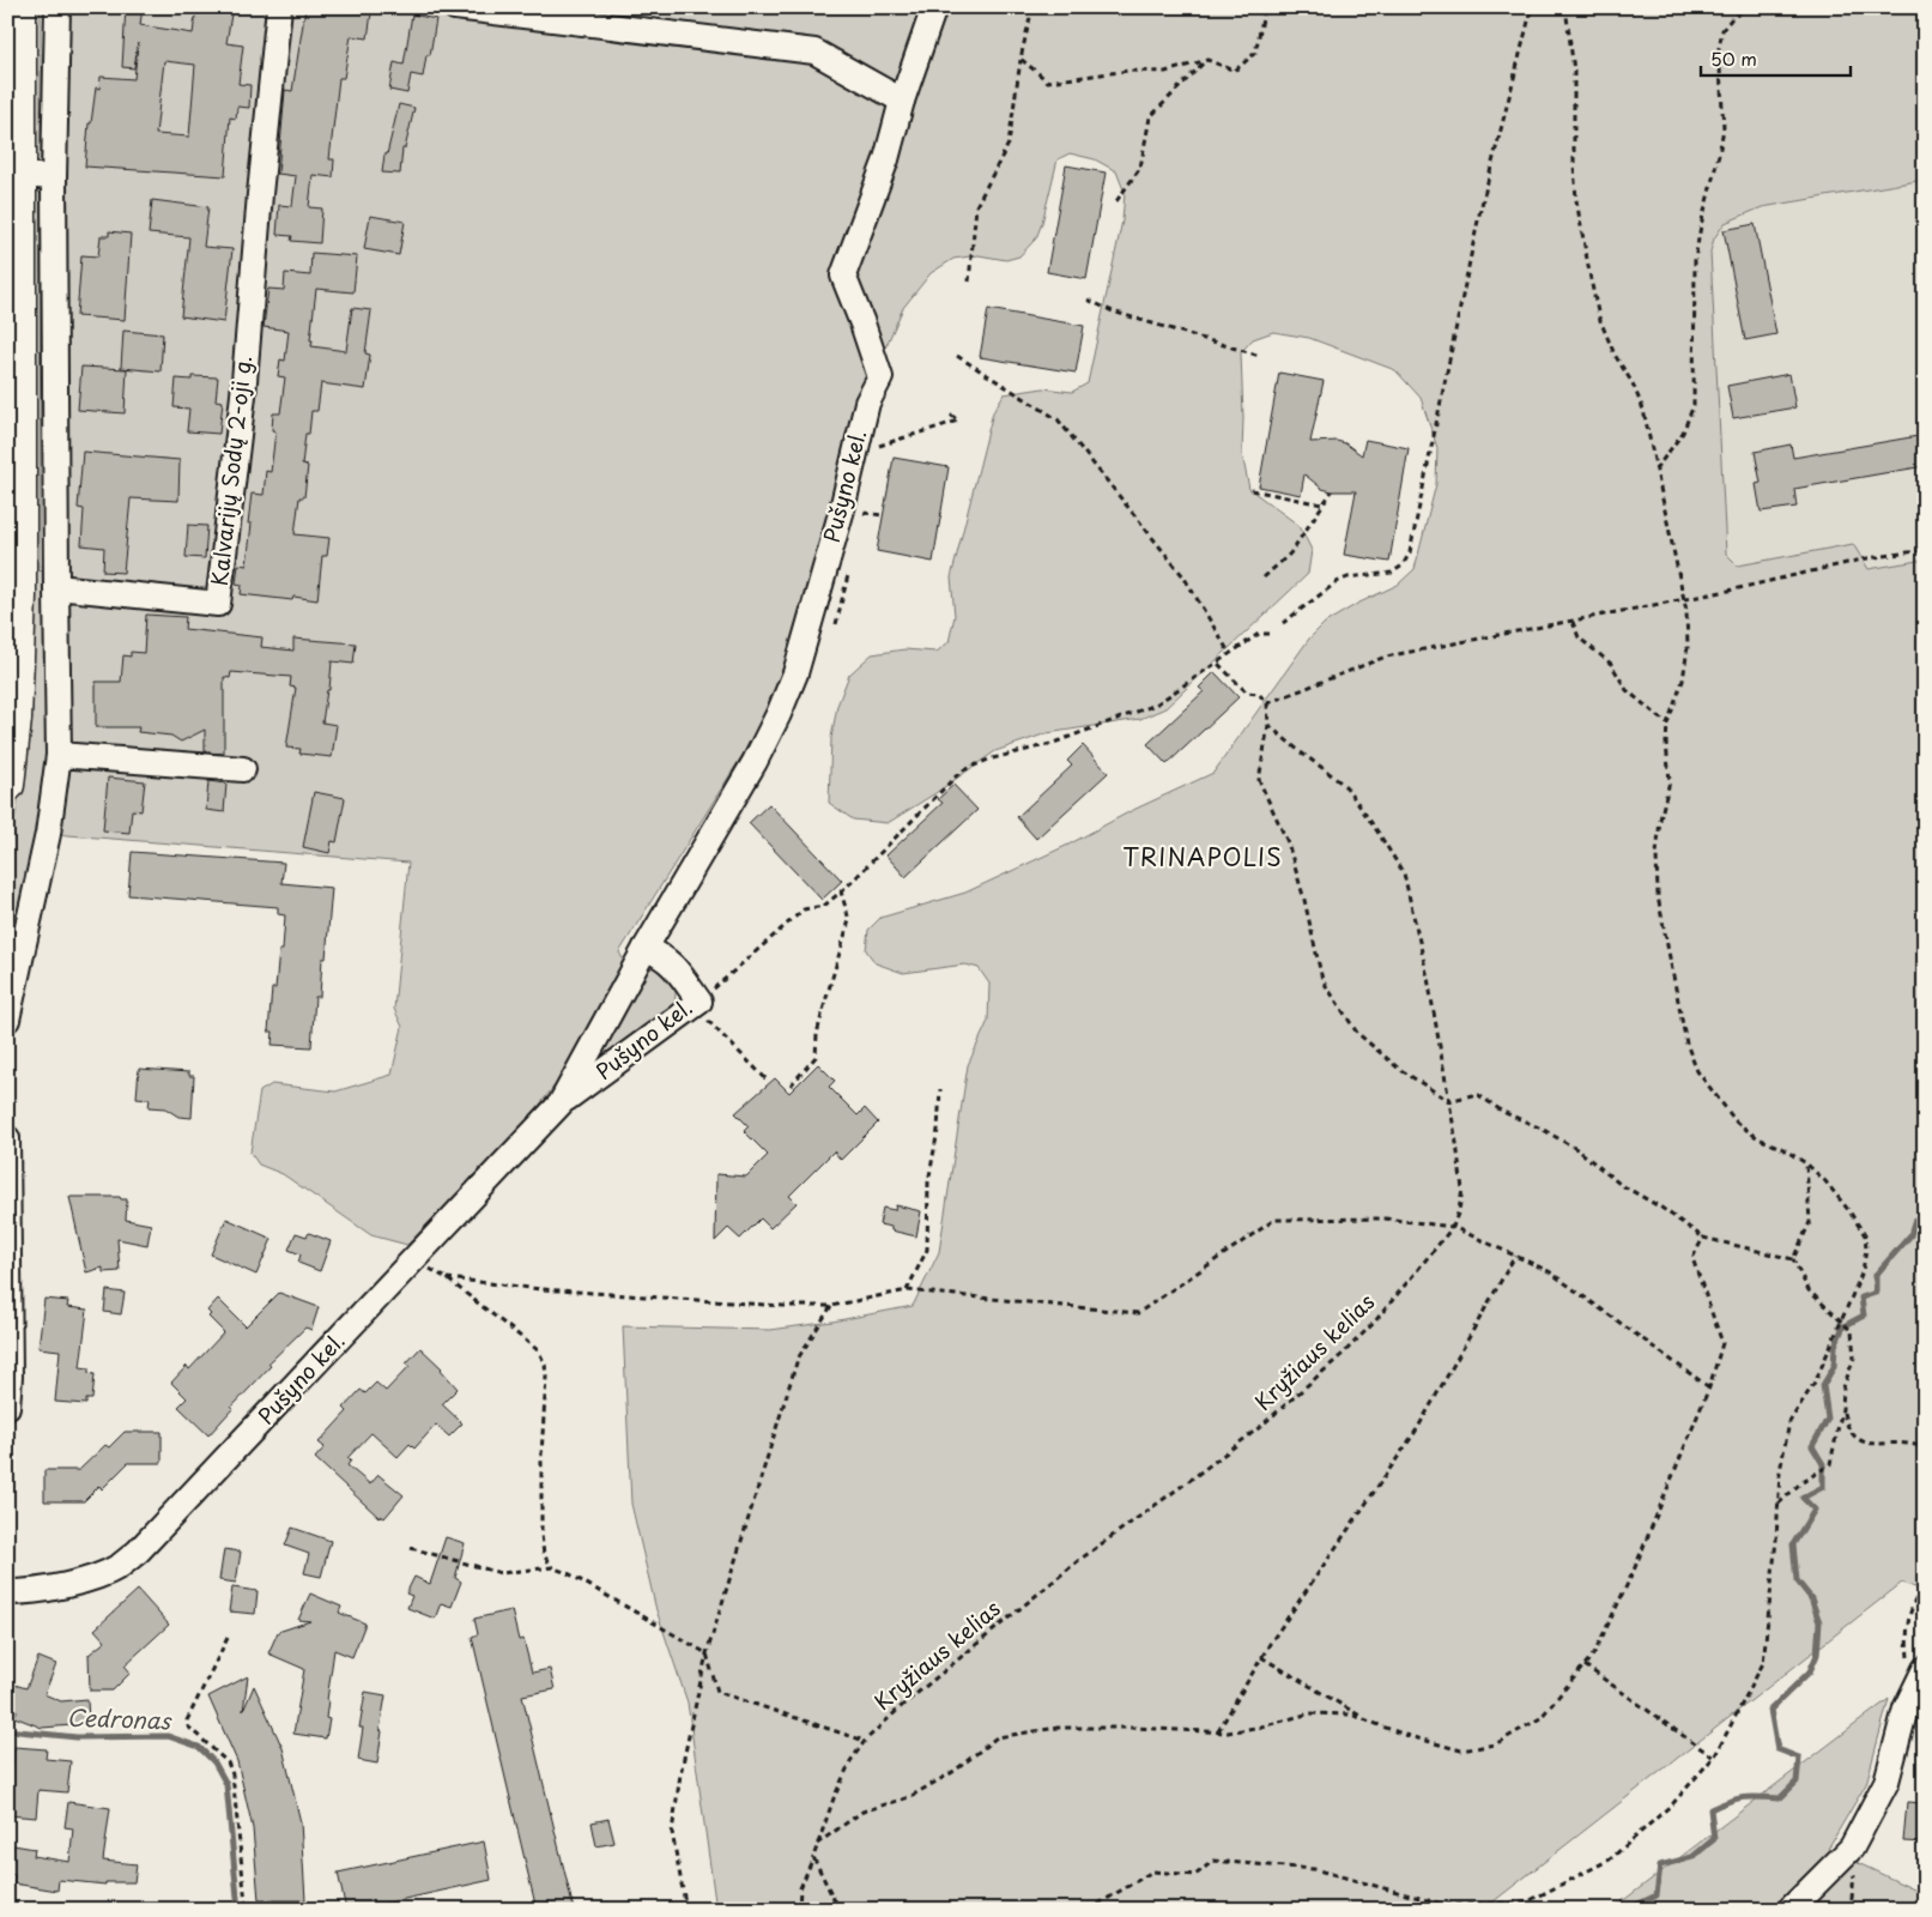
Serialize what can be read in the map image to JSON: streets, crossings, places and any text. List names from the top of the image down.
{
  "streets": {
    "street": ["Kalvarijų Sodų 2-oji g.", "Pušyno kel."],
    "path": ["Kryžiaus kelias"]
  },
  "districts": ["TRINAPOLIS"],
  "water": ["Cedronas"],
  "scale_bar": "50 m"
}
